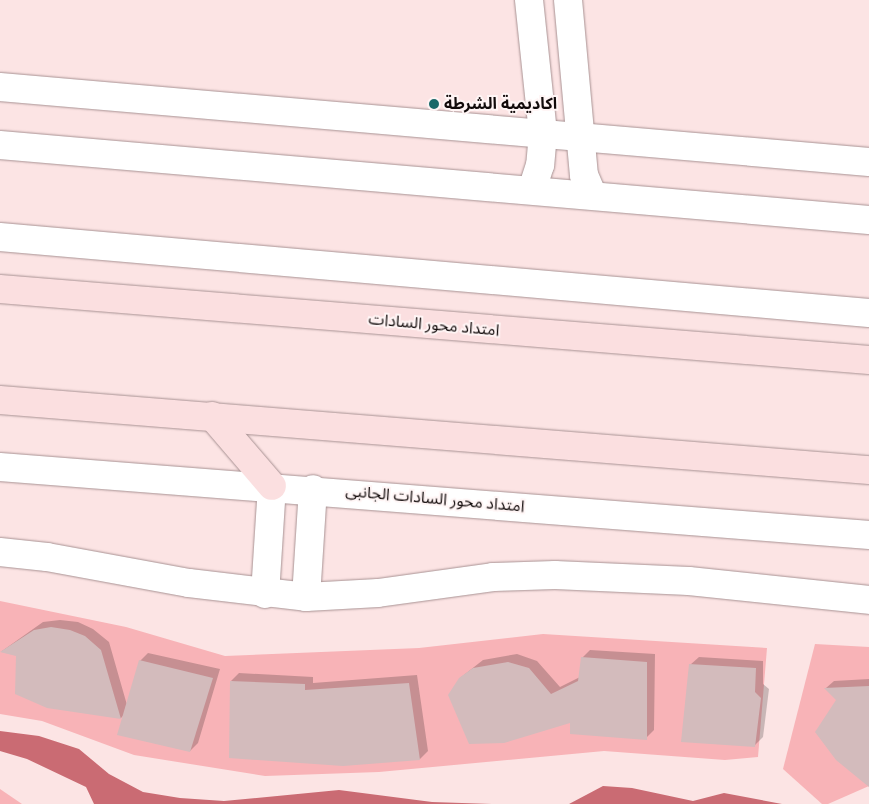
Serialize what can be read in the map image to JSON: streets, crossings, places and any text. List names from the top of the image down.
{
  "streets": {
    "main road": ["امتداد محور السادات"],
    "street": ["امتداد محور السادات الجانبى"]
  },
  "places": ["اكاديمية الشرطة"]
}
